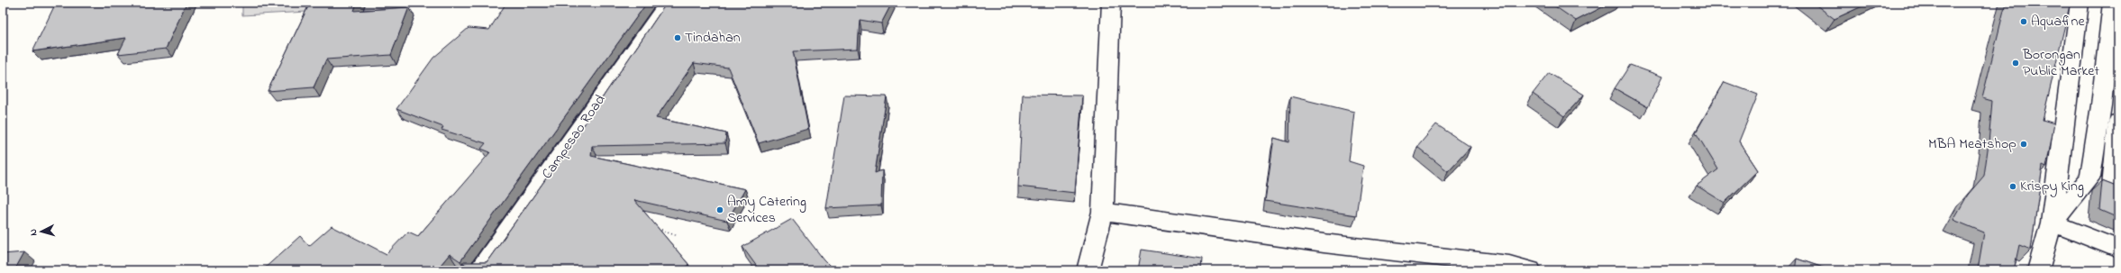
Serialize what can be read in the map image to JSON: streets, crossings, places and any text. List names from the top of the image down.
{
  "streets": {
    "street": ["Campesao Road"]
  },
  "places": [
    "Aquafine",
    "Tindahan",
    "Borongan Public Market",
    "MBA Meatshop",
    "Krispy King",
    "Amy Catering Services"
  ],
  "north": "left"
}
